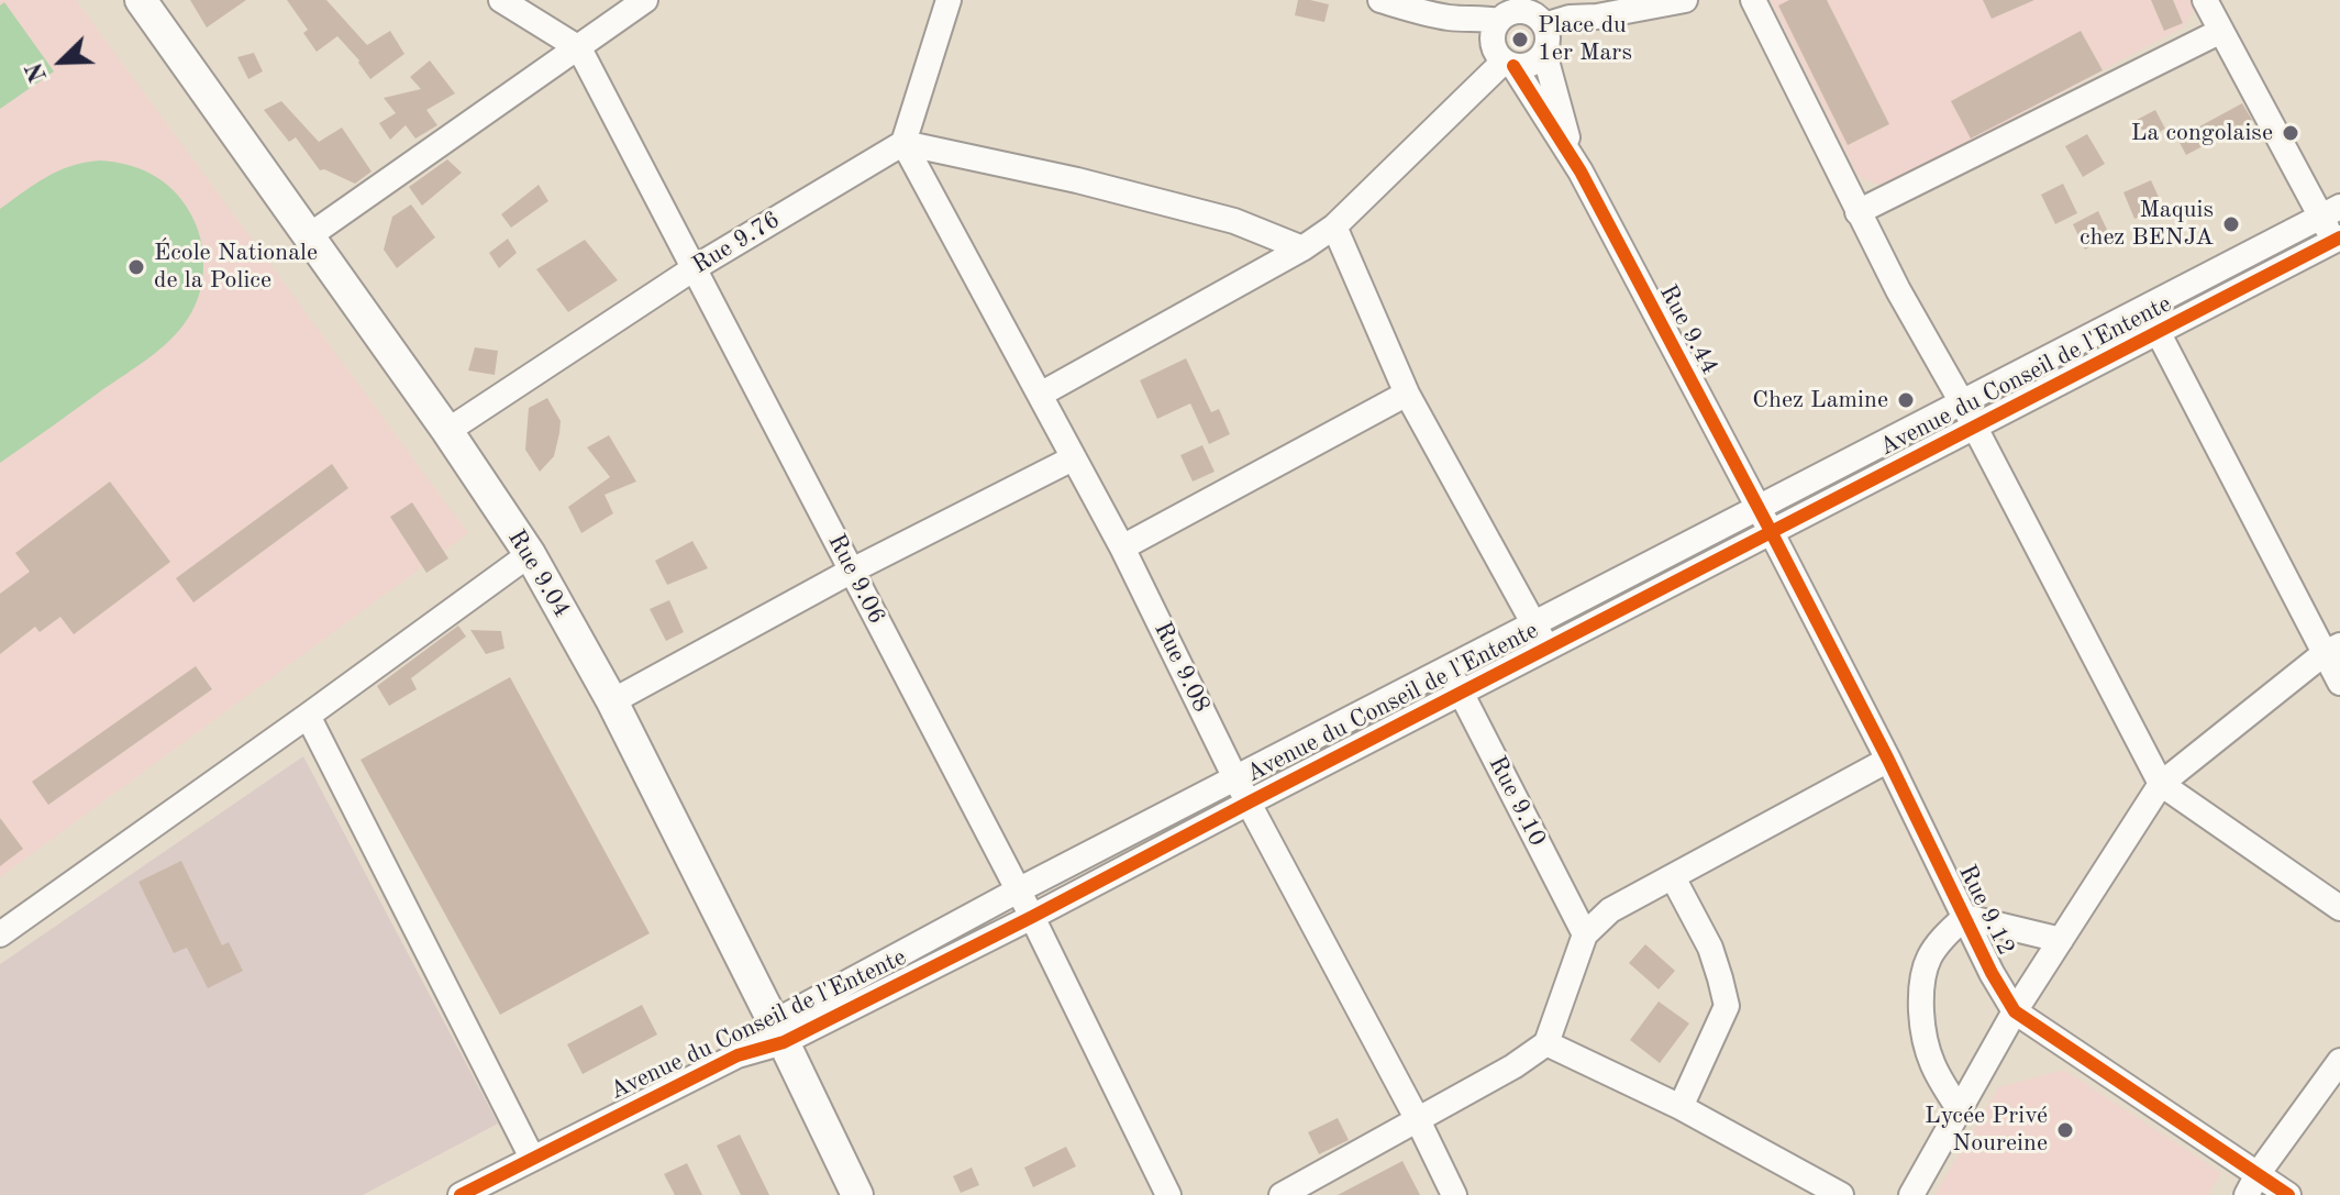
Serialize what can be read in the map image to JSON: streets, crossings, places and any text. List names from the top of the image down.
{
  "streets": {
    "main road": ["Rue 9.04"],
    "street": [
      "Rue 9.76",
      "Rue 9.44",
      "Avenue du Conseil de l'Entente",
      "Rue 9.06",
      "Rue 9.08",
      "Rue 9.10",
      "Rue 9.12"
    ]
  },
  "crossings": [
    ["Rue 9.76", "Rue 9.04"],
    ["Rue 9.76", "Rue 9.06"],
    ["Rue 9.76", "Rue 9.08"],
    ["Rue 9.44", "Avenue du Conseil de l'Entente"],
    ["Rue 9.44", "Rue 9.12"],
    ["Avenue du Conseil de l'Entente", "Rue 9.04"],
    ["Avenue du Conseil de l'Entente", "Rue 9.06"],
    ["Avenue du Conseil de l'Entente", "Rue 9.08"],
    ["Avenue du Conseil de l'Entente", "Rue 9.10"],
    ["Avenue du Conseil de l'Entente", "Rue 9.12"]
  ],
  "places": [
    "Place du 1er Mars",
    "La congolaise",
    "Maquis chez BENJA",
    "École Nationale de la Police",
    "Chez Lamine",
    "Lycée Privé Noureine"
  ],
  "north": "bottom left"
}
